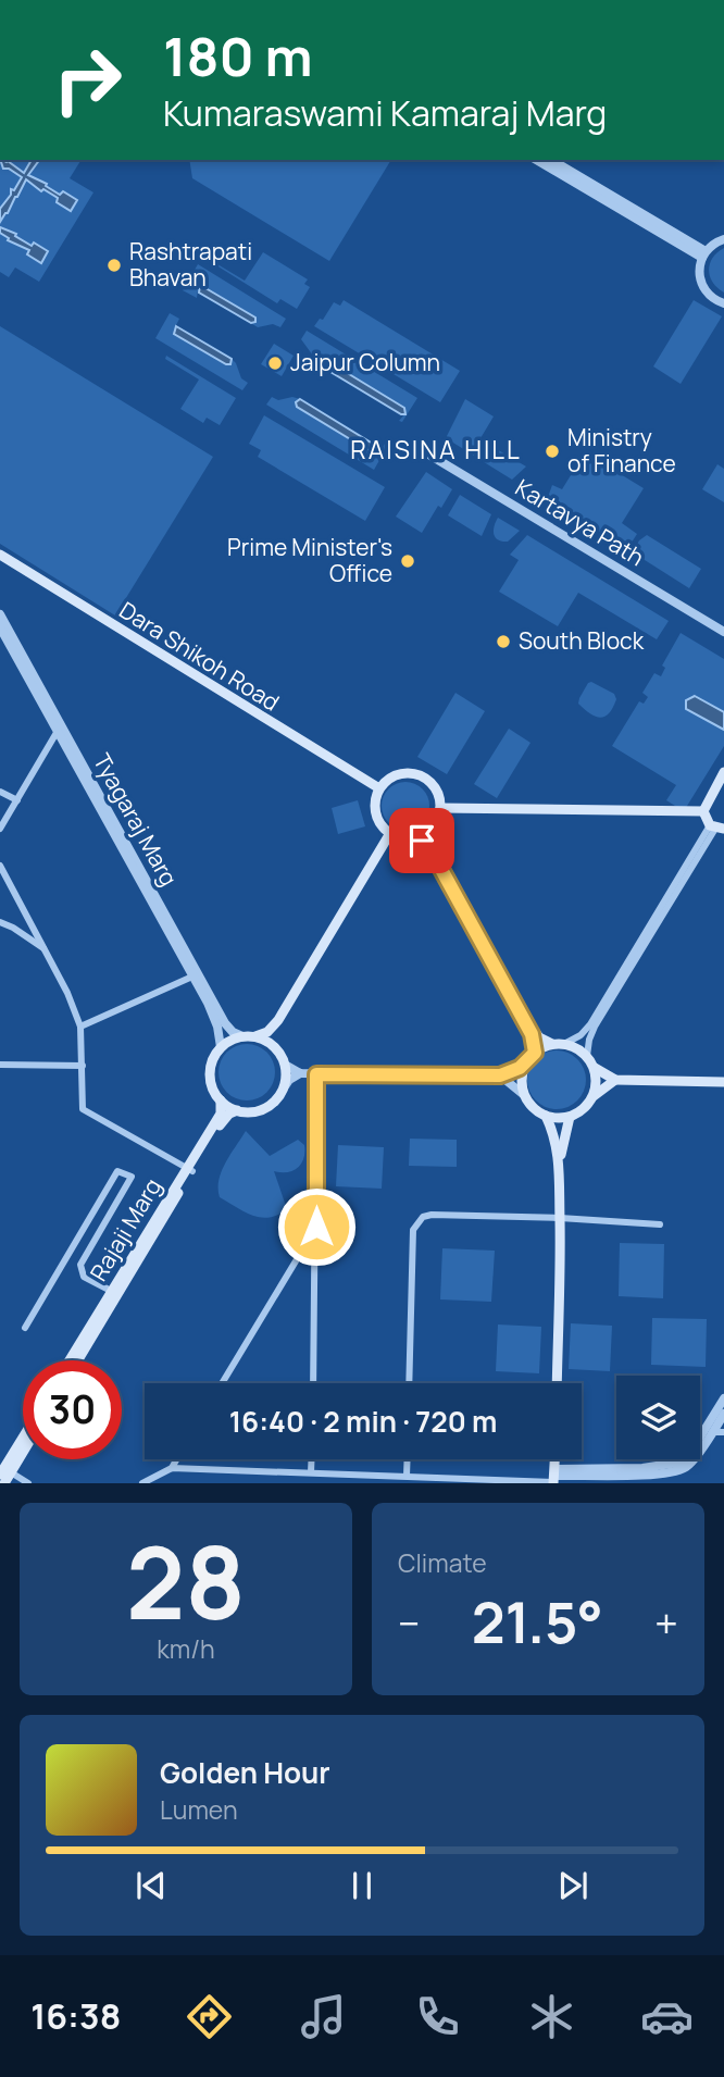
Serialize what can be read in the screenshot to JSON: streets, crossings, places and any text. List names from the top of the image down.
{
  "streets": {
    "main road": ["Dara Shikoh Road", "Rajaji Marg"],
    "street": ["Kartavya Path", "Tyagaraj Marg"]
  },
  "crossings": [
    ["Tyagaraj Marg", "Rajaji Marg"]
  ],
  "districts": ["RAISINA HILL"],
  "places": [
    "Rashtrapati Bhavan",
    "Jaipur Column",
    "Ministry of Finance",
    "Prime Minister's Office",
    "South Block"
  ],
  "page": {
    "turn": ["180 m", "Kumaraswami Kamaraj Marg"],
    "limit": "30",
    "trip": "16:40 · 2 min · 720 m",
    "tile": [
      ["28", "km/h"],
      "Climate"
    ],
    "heat": ["−", "21.5°", "+"],
    "song": ["Golden Hour", "Lumen"],
    "tabs": "16:38"
  }
}
